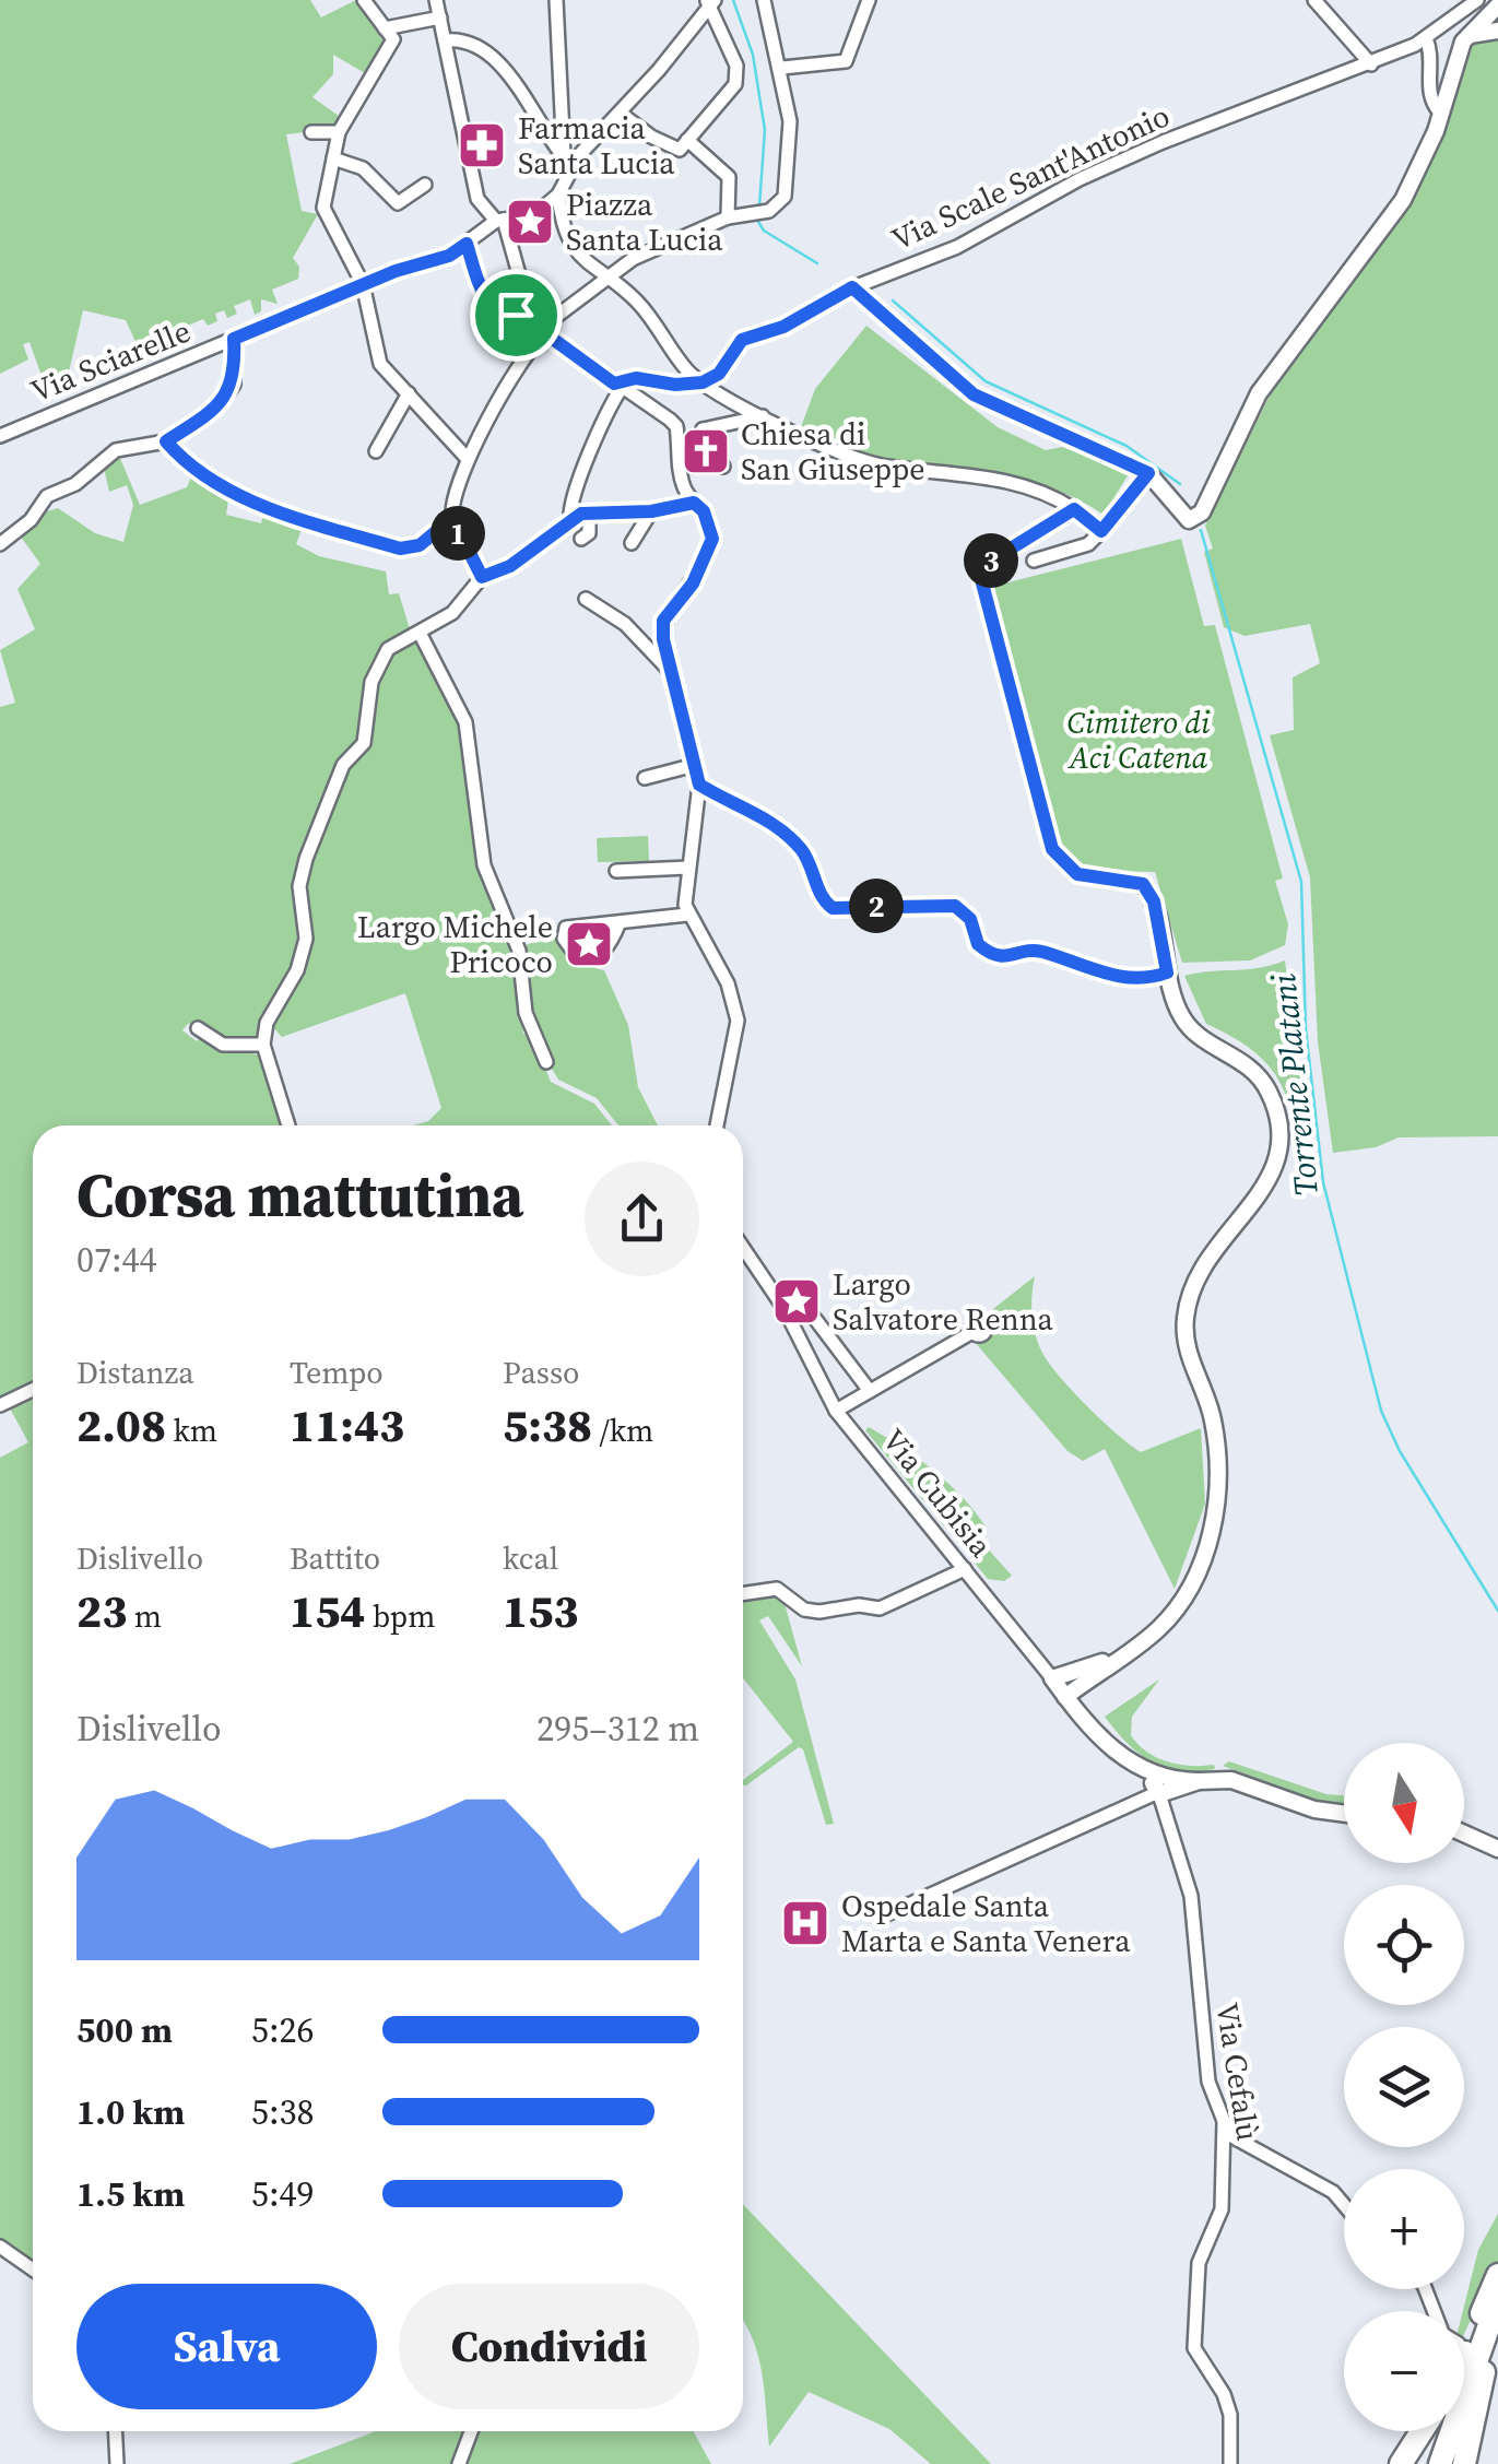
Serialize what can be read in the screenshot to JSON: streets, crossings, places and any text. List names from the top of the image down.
{
  "streets": {
    "street": [
      "Via Scale Sant'Antonio",
      "Via Sciarelle",
      "Via Cubisia",
      "Via Cefalù"
    ]
  },
  "crossings": [
    ["Via Cubisia", "Via Cefalù"]
  ],
  "water": ["Torrente Platani"],
  "parks": ["Cimitero di Aci Catena"],
  "places": {
    "pharmacy": ["Farmacia Santa Lucia"],
    "place": ["Piazza Santa Lucia", "Largo Michele Pricoco", "Largo Salvatore Renna"],
    "church": ["Chiesa di San Giuseppe"],
    "hospital": ["Ospedale Santa Marta e Santa Venera"]
  },
  "north": "bottom",
  "page": {
    "pins": ["1", "3", "2"],
    "heading": ["Corsa mattutina", "07:44"],
    "stats": [
      ["Distanza", "2.08 km"],
      ["Tempo", "11:43"],
      ["Passo", "5:38 /km"],
      ["Dislivello", "23 m"],
      ["Battito", "154 bpm"],
      ["kcal", "153"]
    ],
    "chart": ["Dislivello", "295–312 m"],
    "map_buttons": ["+", "−"],
    "list": [
      {
        "name": "500 m",
        "note": "5:26"
      },
      {
        "name": "1.0 km",
        "note": "5:38"
      },
      {
        "name": "1.5 km",
        "note": "5:49"
      }
    ],
    "buttons": ["Salva", "Condividi"]
  }
}
